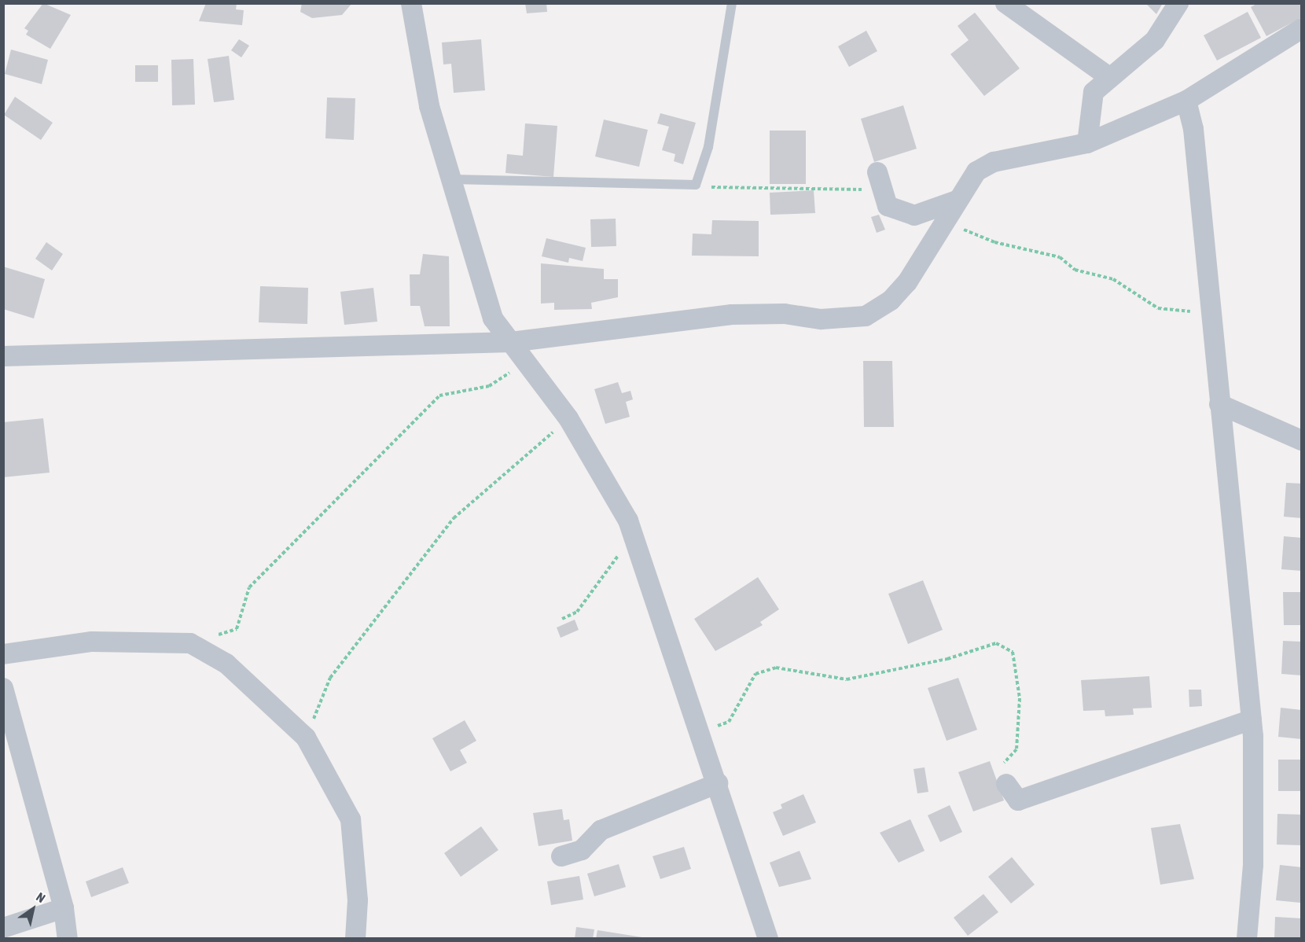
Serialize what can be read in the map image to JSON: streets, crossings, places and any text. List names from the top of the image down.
{
  "north": "top right"
}
